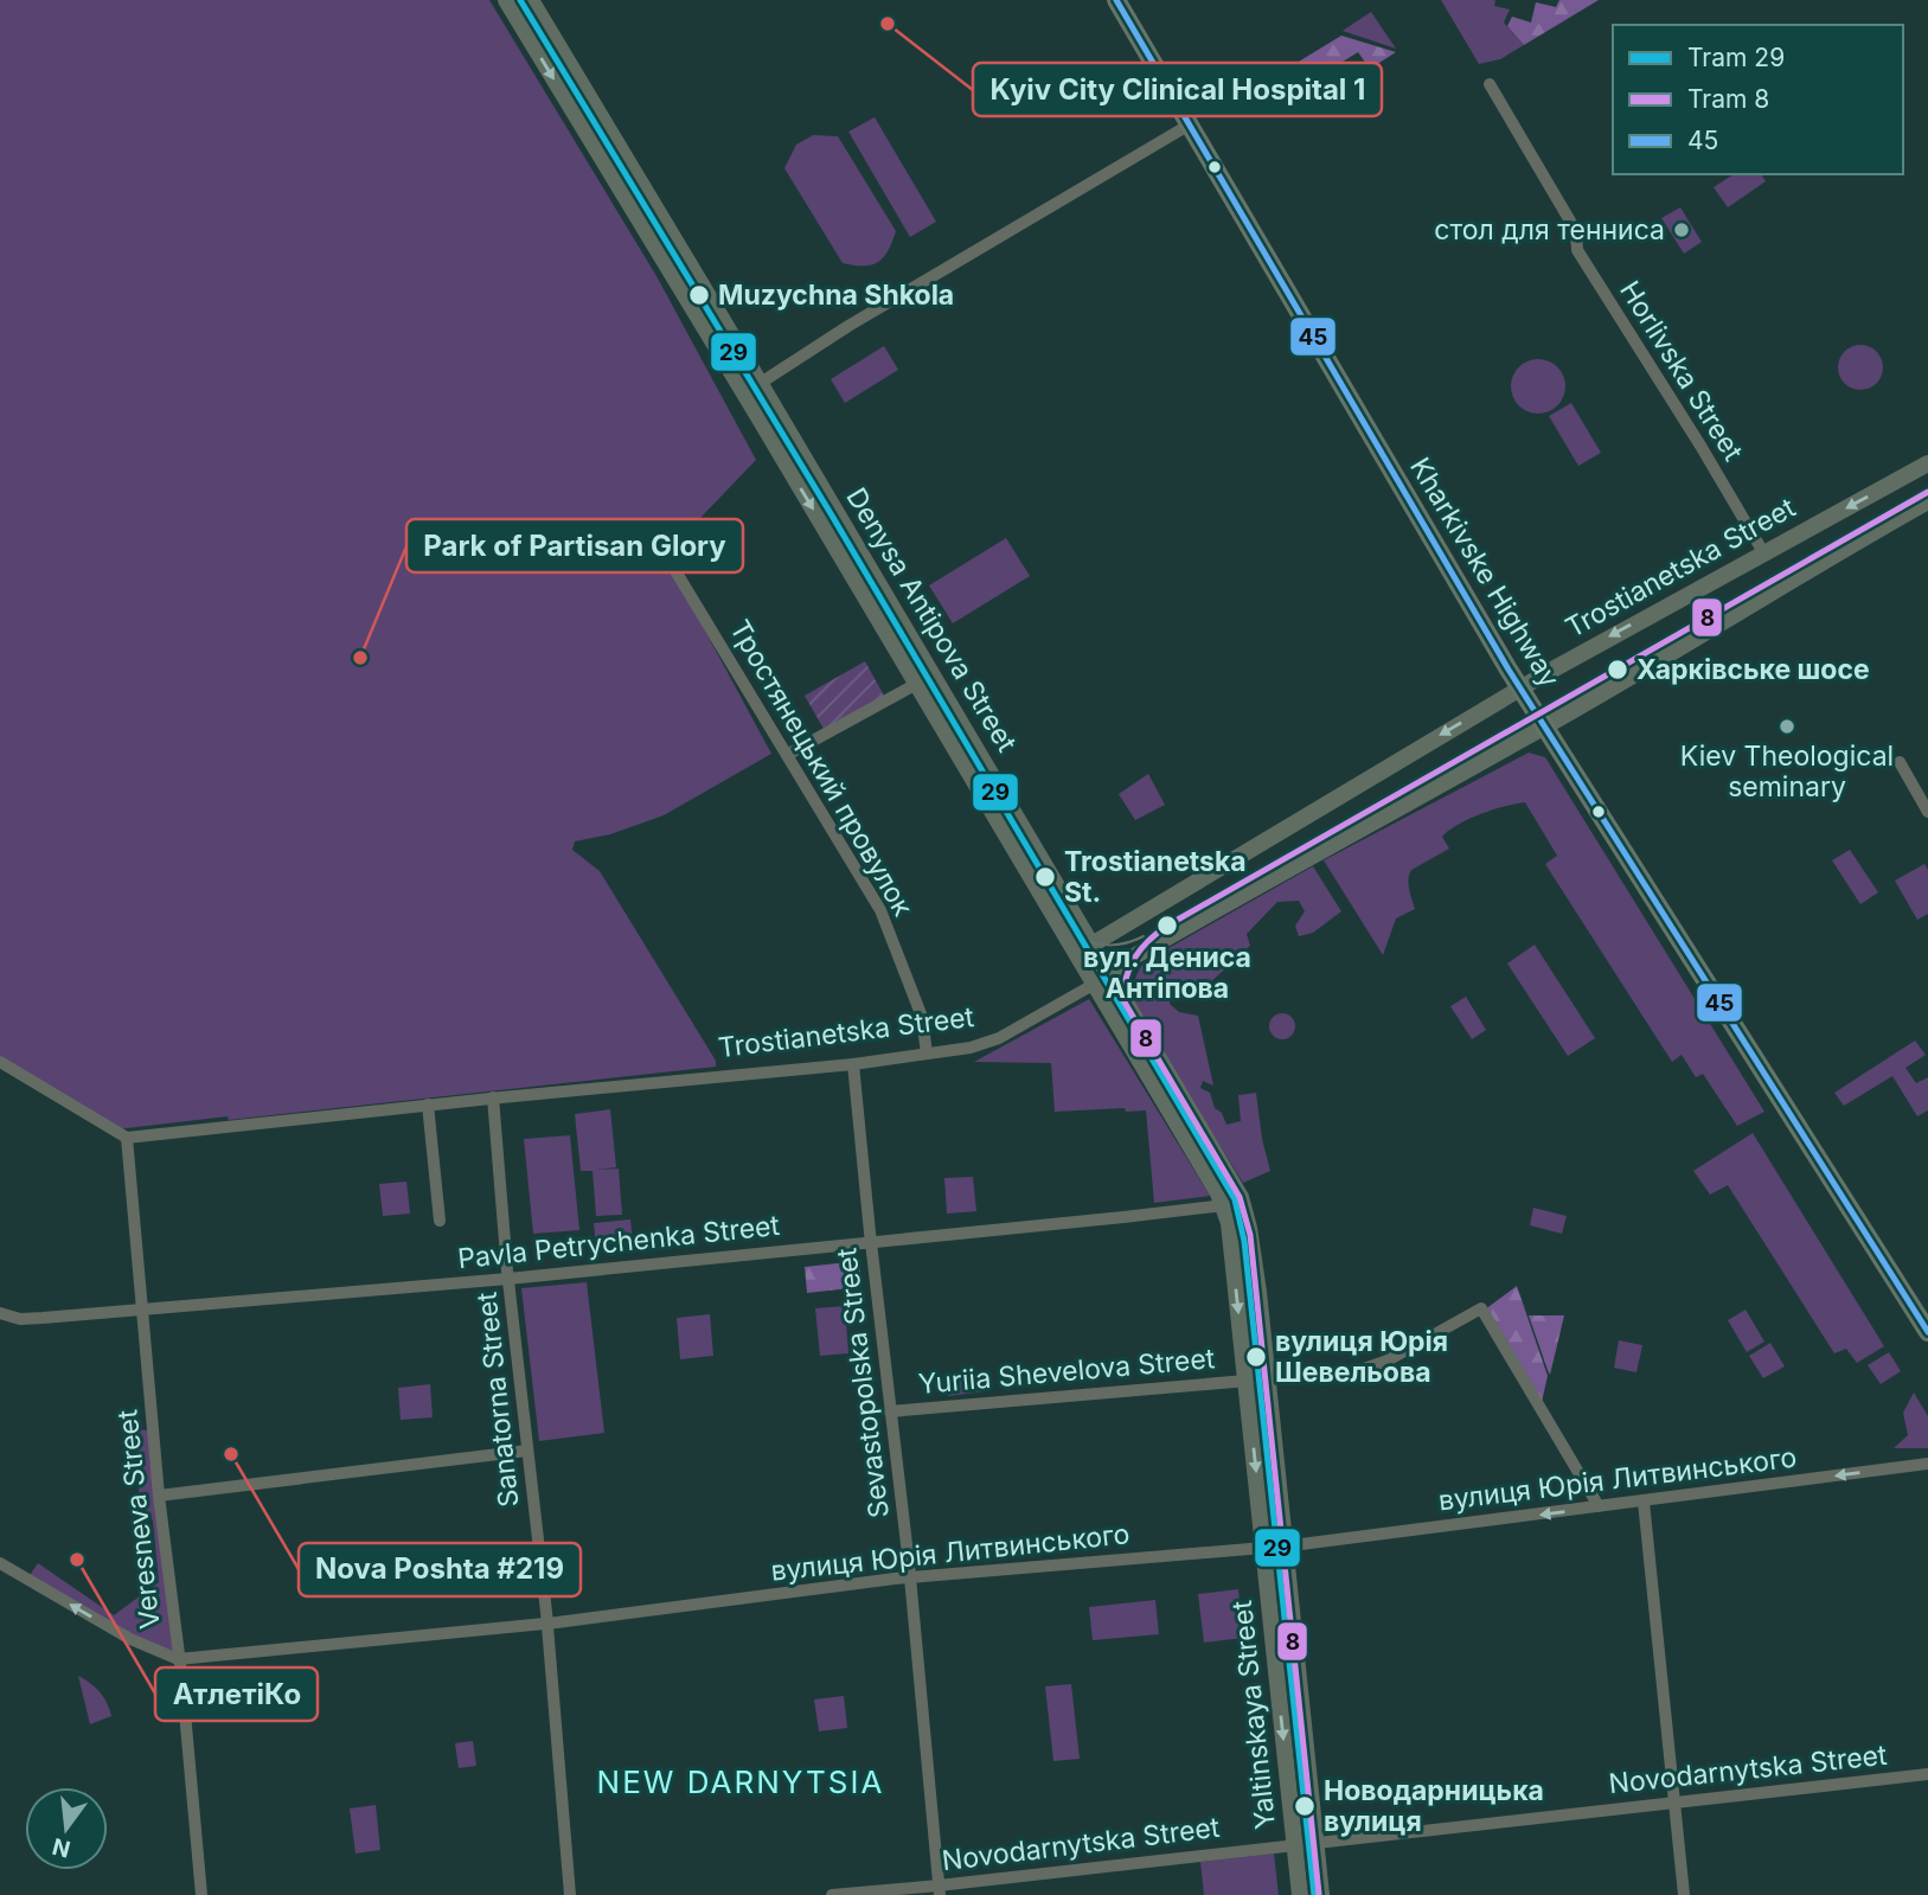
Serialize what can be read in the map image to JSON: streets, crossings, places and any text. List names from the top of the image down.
{
  "streets": {
    "main road": ["Kharkivske Highway"],
    "street": [
      "Horlivska Street",
      "Trostianetska Street",
      "Denysa Antipova Street",
      "Тростянецький провулок",
      "Pavla Petrychenka Street",
      "Yuriia Shevelova Street",
      "Sevastopolska Street",
      "Sanatorna Street",
      "вулиця Юрія Литвинського",
      "Veresneva Street",
      "Yaltinskaya Street",
      "Novodarnytska Street"
    ]
  },
  "crossings": [
    ["Horlivska Street", "Trostianetska Street"],
    ["Trostianetska Street", "Kharkivske Highway"],
    ["Trostianetska Street", "Denysa Antipova Street"],
    ["Trostianetska Street", "Тростянецький провулок"],
    ["Trostianetska Street", "Sevastopolska Street"],
    ["Trostianetska Street", "Sanatorna Street"],
    ["Trostianetska Street", "Veresneva Street"],
    ["Denysa Antipova Street", "Pavla Petrychenka Street"],
    ["Denysa Antipova Street", "Yuriia Shevelova Street"],
    ["Denysa Antipova Street", "Yaltinskaya Street"],
    ["Pavla Petrychenka Street", "Sevastopolska Street"],
    ["Pavla Petrychenka Street", "Sanatorna Street"],
    ["Pavla Petrychenka Street", "Veresneva Street"],
    ["Yuriia Shevelova Street", "Sevastopolska Street"],
    ["Yuriia Shevelova Street", "вулиця Юрія Литвинського"],
    ["Yuriia Shevelova Street", "Yaltinskaya Street"],
    ["Sevastopolska Street", "вулиця Юрія Литвинського"],
    ["Sevastopolska Street", "Novodarnytska Street"],
    ["Sanatorna Street", "вулиця Юрія Литвинського"],
    ["вулиця Юрія Литвинського", "Veresneva Street"],
    ["вулиця Юрія Литвинського", "Yaltinskaya Street"],
    ["Yaltinskaya Street", "Novodarnytska Street"]
  ],
  "one_way": ["вулиця Юрія Литвинського"],
  "districts": ["NEW DARNYTSIA"],
  "places": [
    "Kyiv City Clinical Hospital 1",
    "стол для тенниса",
    "Muzychna Shkola",
    "Park of Partisan Glory",
    "Харківське шосе",
    "Kiev Theological seminary",
    "Trostianetska St.",
    "вул. Дениса Антіпова",
    "вулиця Юрія Шевельова",
    "Nova Poshta #219",
    "АтлетіКо",
    "Новодарницька вулиця"
  ],
  "lines": ["tram line 29", "transit line 45", "tram line 8"],
  "legend": ["Tram 29", "Tram 8", "45"],
  "north": "bottom"
}
